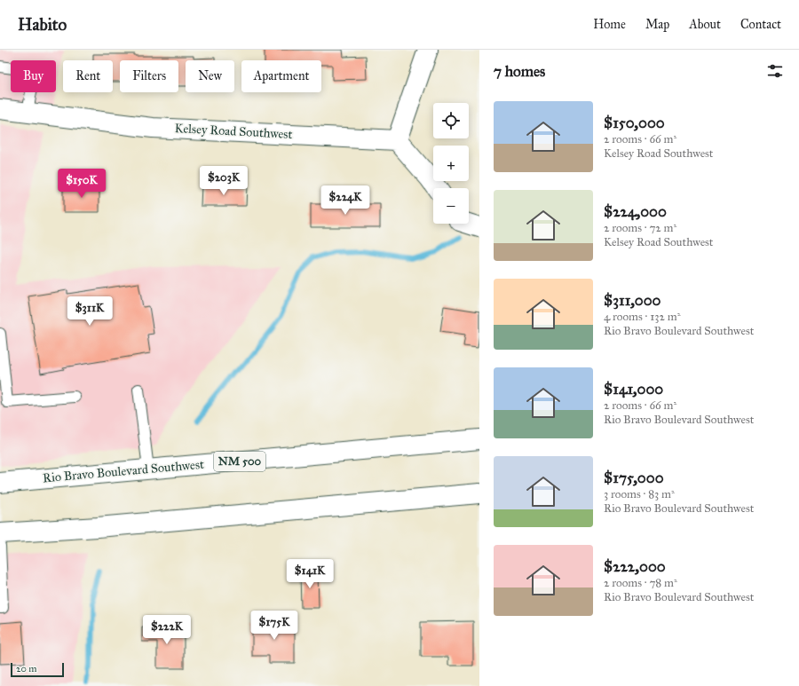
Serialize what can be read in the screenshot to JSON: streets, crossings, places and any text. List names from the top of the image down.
{
  "streets": {
    "main road": ["Kelsey Road Southwest", "NM 500", "Rio Bravo Boulevard Southwest"]
  },
  "scale_bar": "20 m",
  "page": {
    "header": "Habito",
    "nav": [
      "Home",
      "Map",
      "About",
      "Contact"
    ],
    "heading": "7 homes",
    "chip": [
      "Buy",
      "Rent",
      "Filters",
      "New",
      "Apartment"
    ],
    "list": [
      {
        "name": "$150,000",
        "note": "2 rooms · 66 m² · Kelsey Road Southwest"
      },
      {
        "name": "$224,000",
        "note": "2 rooms · 72 m² · Kelsey Road Southwest"
      },
      {
        "name": "$311,000",
        "note": "4 rooms · 132 m² · Rio Bravo Boulevard Southwest"
      },
      {
        "name": "$141,000",
        "note": "2 rooms · 66 m² · Rio Bravo Boulevard Southwest"
      },
      {
        "name": "$175,000",
        "note": "3 rooms · 83 m² · Rio Bravo Boulevard Southwest"
      },
      {
        "name": "$222,000",
        "note": "2 rooms · 78 m² · Rio Bravo Boulevard Southwest"
      }
    ],
    "map_buttons": ["+", "−"],
    "price": [
      "$203K",
      "$150K",
      "$224K",
      "$311K",
      "$141K",
      "$175K",
      "$222K"
    ],
    "scale": "20 m"
  }
}
